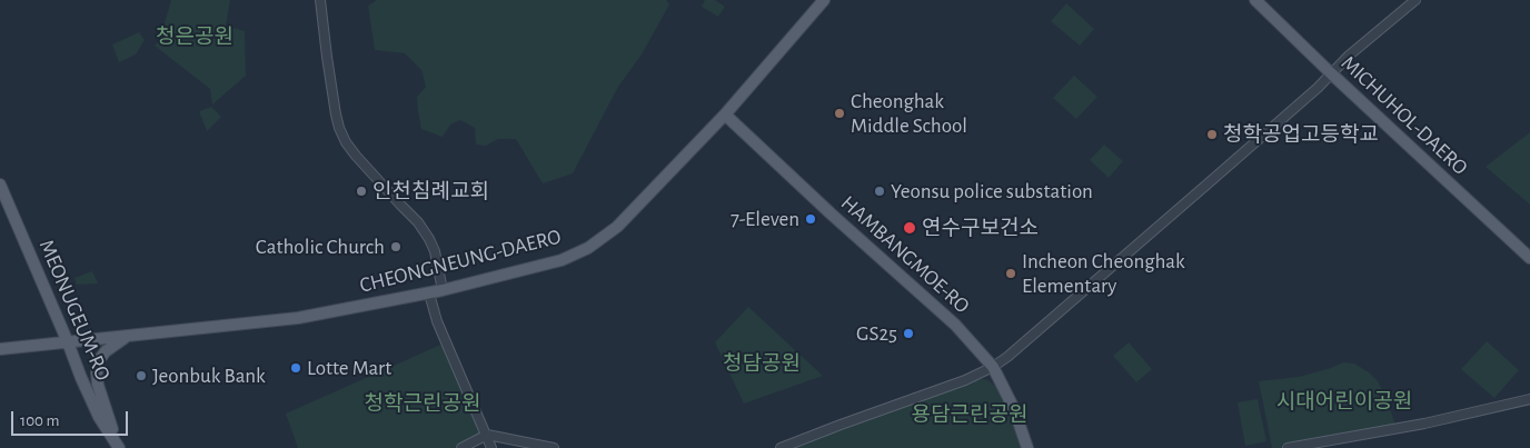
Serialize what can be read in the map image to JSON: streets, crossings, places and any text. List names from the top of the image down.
{
  "streets": {
    "main road": [
      "MICHUHOL-DAERO",
      "HAMBANGMOE-RO",
      "CHEONGNEUNG-DAERO",
      "MEONUGEUM-RO"
    ]
  },
  "crossings": [
    ["HAMBANGMOE-RO", "CHEONGNEUNG-DAERO"],
    ["CHEONGNEUNG-DAERO", "MEONUGEUM-RO"]
  ],
  "parks": [
    "청은공원",
    "청담공원",
    "시대어린이공원",
    "청학근린공원",
    "용담근린공원"
  ],
  "places": [
    "Cheonghak Middle School",
    "청학공업고등학교",
    "인천침례교회",
    "Yeonsu police substation",
    "7-Eleven",
    "연수구보건소",
    "Catholic Church",
    "Incheon Cheonghak Elementary",
    "GS25",
    "Lotte Mart",
    "Jeonbuk Bank"
  ],
  "scale_bar": "100 m"
}
